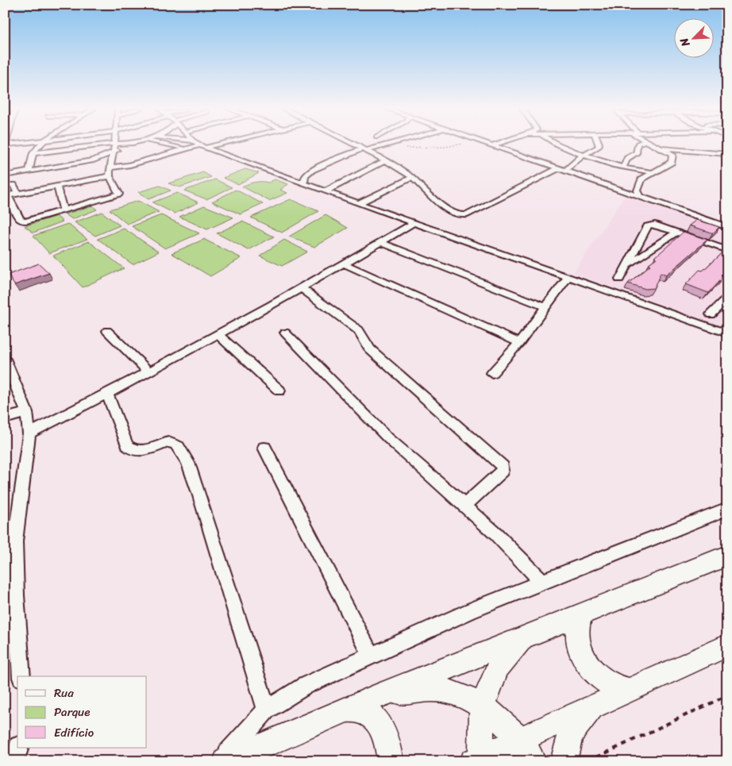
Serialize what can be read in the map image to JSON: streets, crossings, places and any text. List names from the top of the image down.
{
  "legend": ["Rua", "Parque", "Edifício"],
  "north": "bottom left"
}
